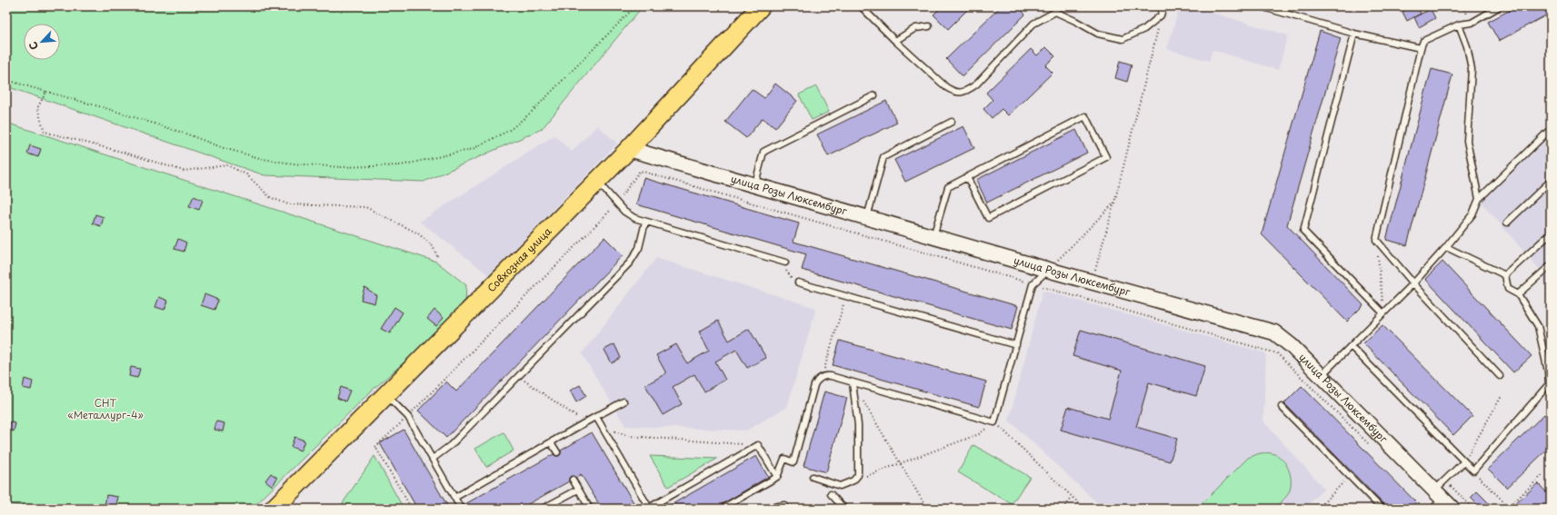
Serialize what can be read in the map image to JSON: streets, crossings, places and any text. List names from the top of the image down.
{
  "streets": {
    "main road": ["Совхозная улица"],
    "street": ["улица Розы Люксембург"]
  },
  "crossings": [
    ["улица Розы Люксембург", "Совхозная улица"]
  ],
  "parks": ["СНТ «Металлург-4»"],
  "north": "bottom left"
}
